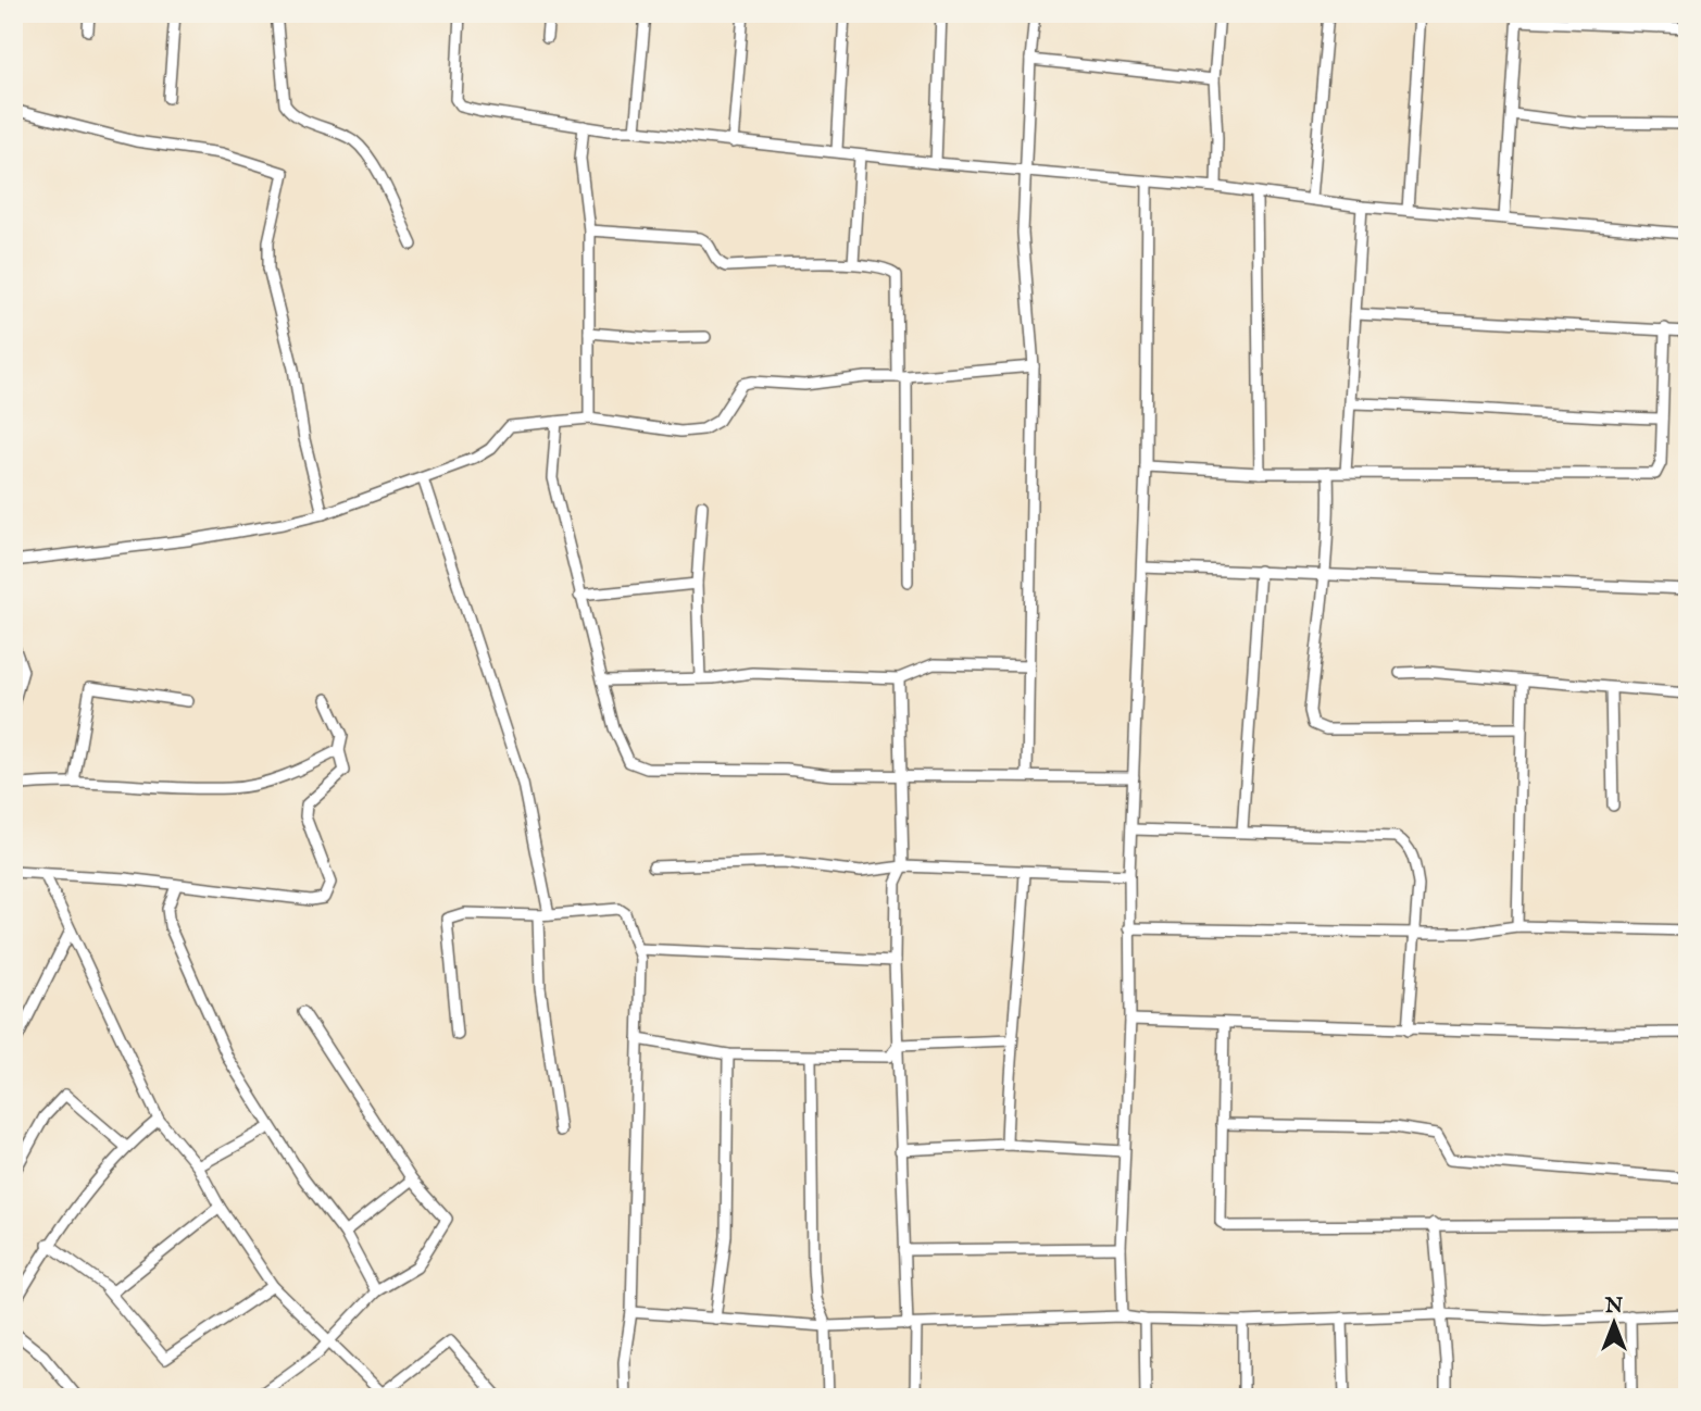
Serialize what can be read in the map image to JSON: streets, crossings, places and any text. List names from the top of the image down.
{
  "north": "top"
}
